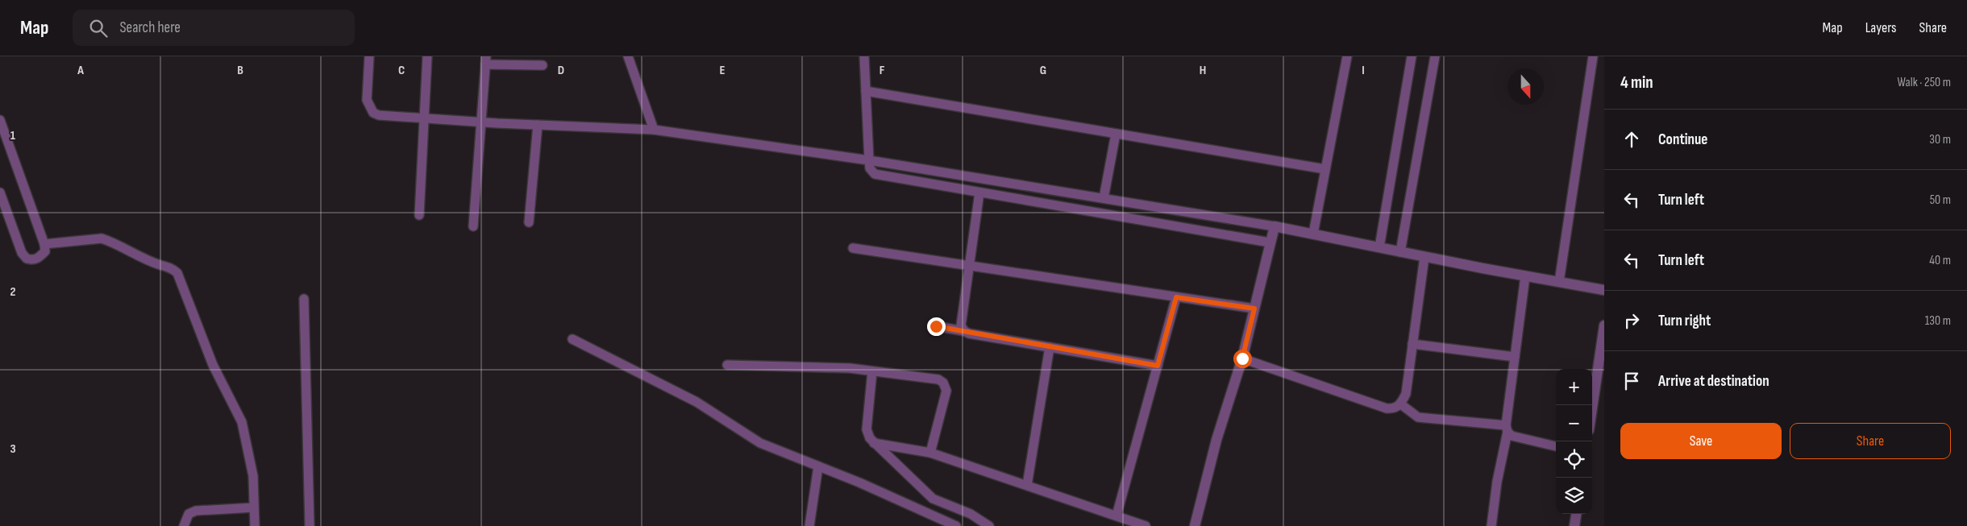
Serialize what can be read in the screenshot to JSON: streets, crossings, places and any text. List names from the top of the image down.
{
  "north": "bottom",
  "page": {
    "header": "Map",
    "search": "Search here",
    "nav": ["Map", "Layers", "Share"],
    "heading": ["4 min", "Walk · 250 m"],
    "list": [
      ["Continue", "30 m"],
      ["Turn left", "50 m"],
      ["Turn left", "40 m"],
      ["Turn right", "130 m"],
      "Arrive at destination"
    ],
    "map_buttons": ["+", "−"],
    "buttons": ["Save", "Share"]
  },
  "grid": {
    "columns": [
      "A",
      "B",
      "C",
      "D",
      "E",
      "F",
      "G",
      "H",
      "I"
    ],
    "rows": ["1", "2", "3"]
  }
}
